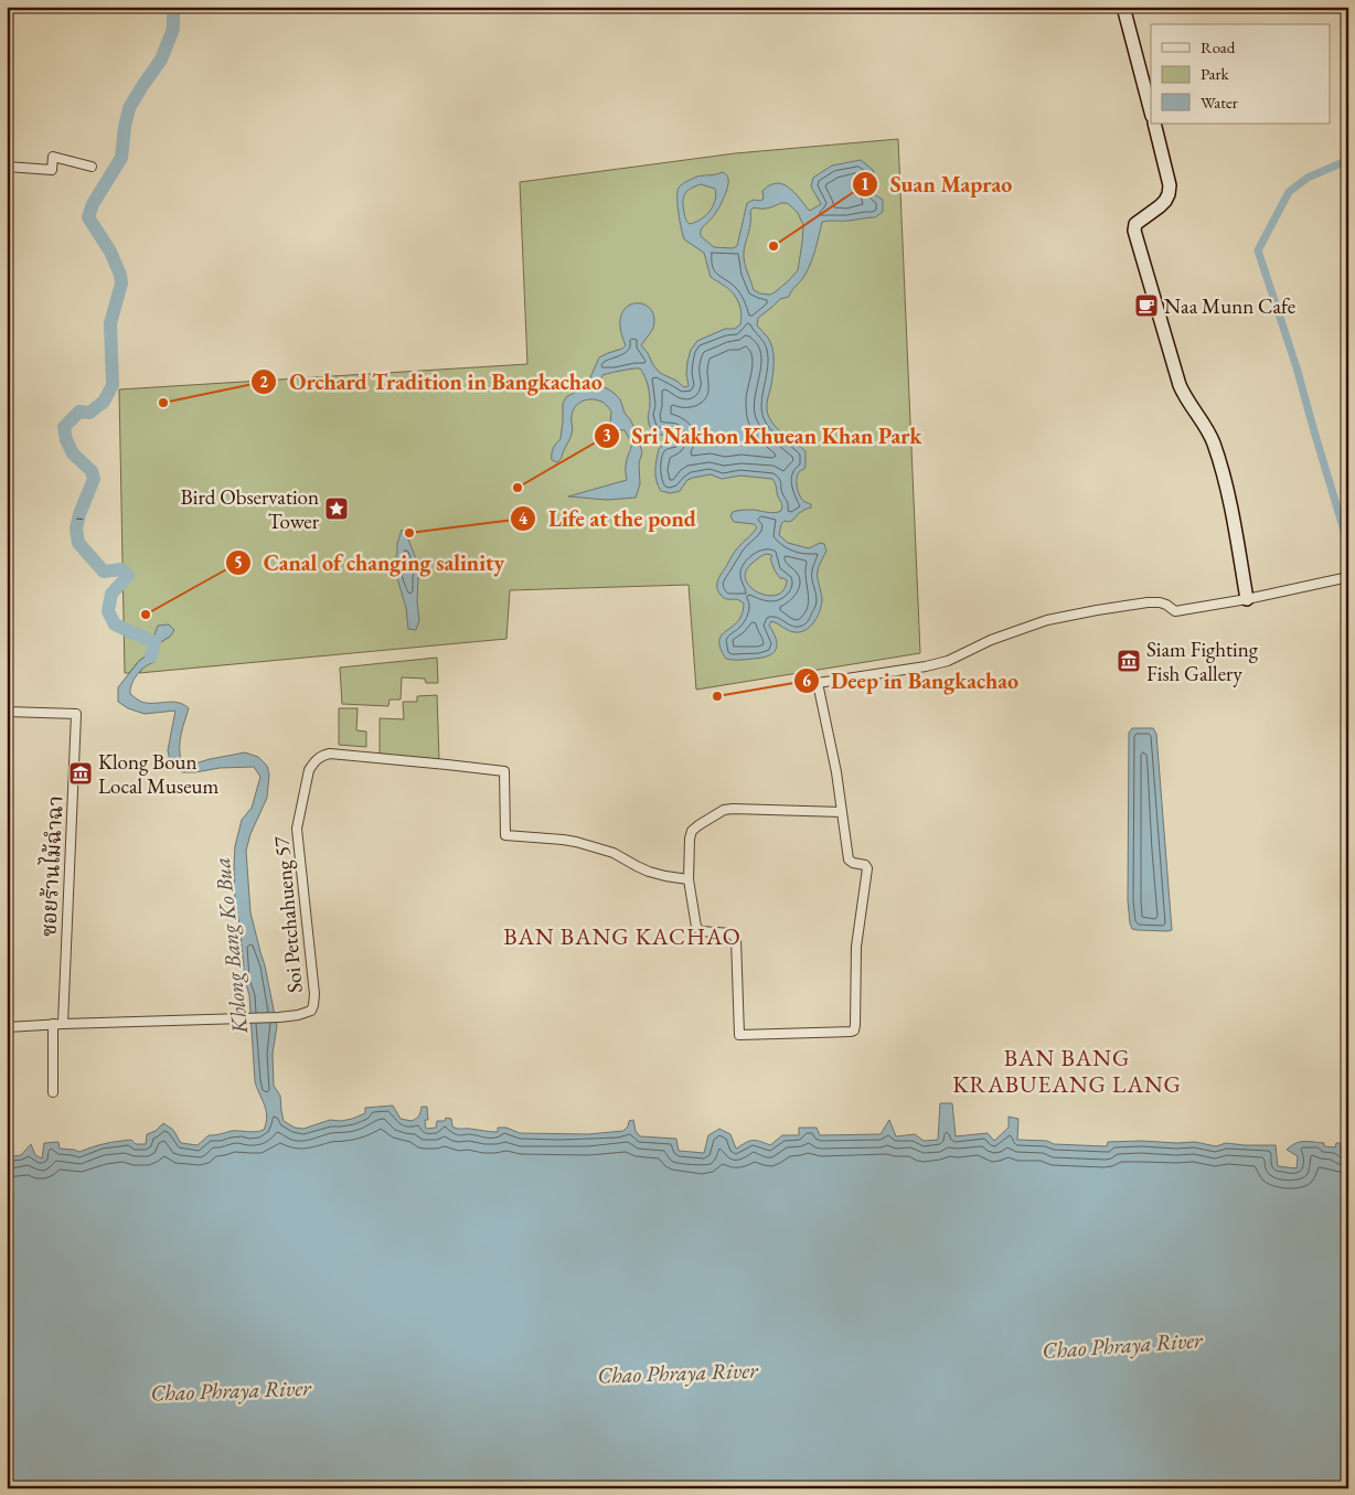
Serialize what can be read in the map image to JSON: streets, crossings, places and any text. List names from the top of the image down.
{
  "streets": {
    "street": ["ซอยร้านไม้ฉำฉา", "Soi Petchahueng 57"]
  },
  "crossings": [
    ["ซอยร้านไม้ฉำฉา", "Soi Petchahueng 57"]
  ],
  "districts": ["BAN BANG KACHAO", "BAN BANG KRABUEANG LANG"],
  "water": ["Khlong Bang Ko Bua", "Chao Phraya River"],
  "places": {
    "other": [
      "Suan Maprao",
      "Orchard Tradition in Bangkachao",
      "Sri Nakhon Khuean Khan Park",
      "Life at the pond",
      "Canal of changing salinity",
      "Deep in Bangkachao"
    ],
    "cafe": ["Naa Munn Cafe"],
    "place": ["Bird Observation Tower"],
    "museum": ["Siam Fighting Fish Gallery", "Klong Boun Local Museum"]
  },
  "legend": ["Road", "Park", "Water"]
}
